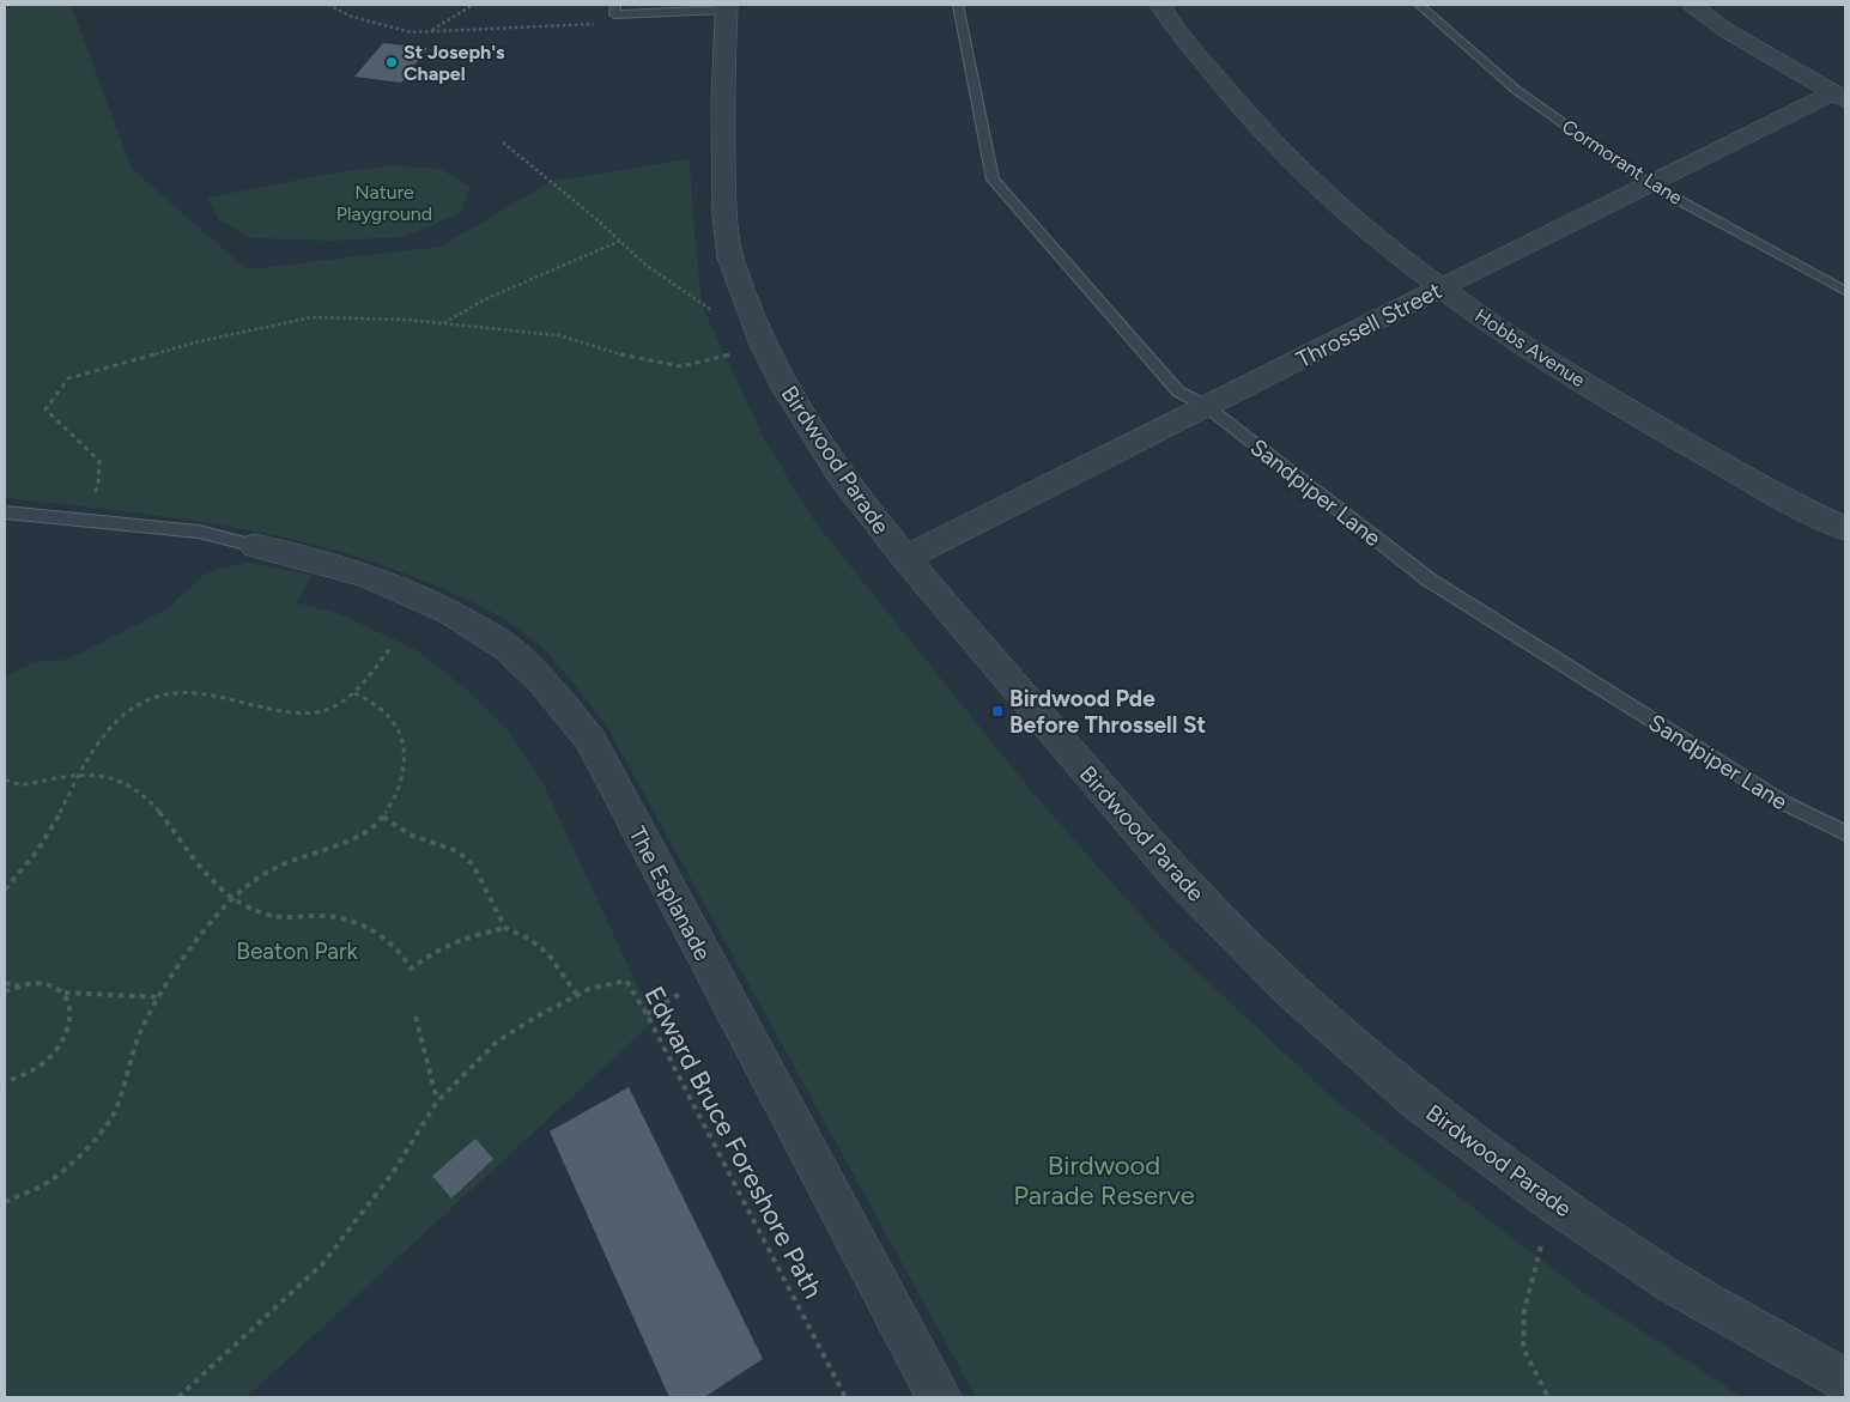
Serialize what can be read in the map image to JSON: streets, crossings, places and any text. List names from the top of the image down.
{
  "streets": {
    "street": [
      "Throssell Street",
      "Hobbs Avenue",
      "Birdwood Parade",
      "The Esplanade"
    ],
    "lane": ["Cormorant Lane", "Sandpiper Lane"],
    "path": ["Edward Bruce Foreshore Path"]
  },
  "crossings": [
    ["Cormorant Lane", "Throssell Street"],
    ["Throssell Street", "Hobbs Avenue"],
    ["Throssell Street", "Birdwood Parade"],
    ["Throssell Street", "Sandpiper Lane"]
  ],
  "parks": ["Nature Playground", "Beaton Park", "Birdwood Parade Reserve"],
  "places": {
    "other": ["St Joseph's Chapel"],
    "transit": ["Birdwood Pde Before Throssell St"]
  }
}
